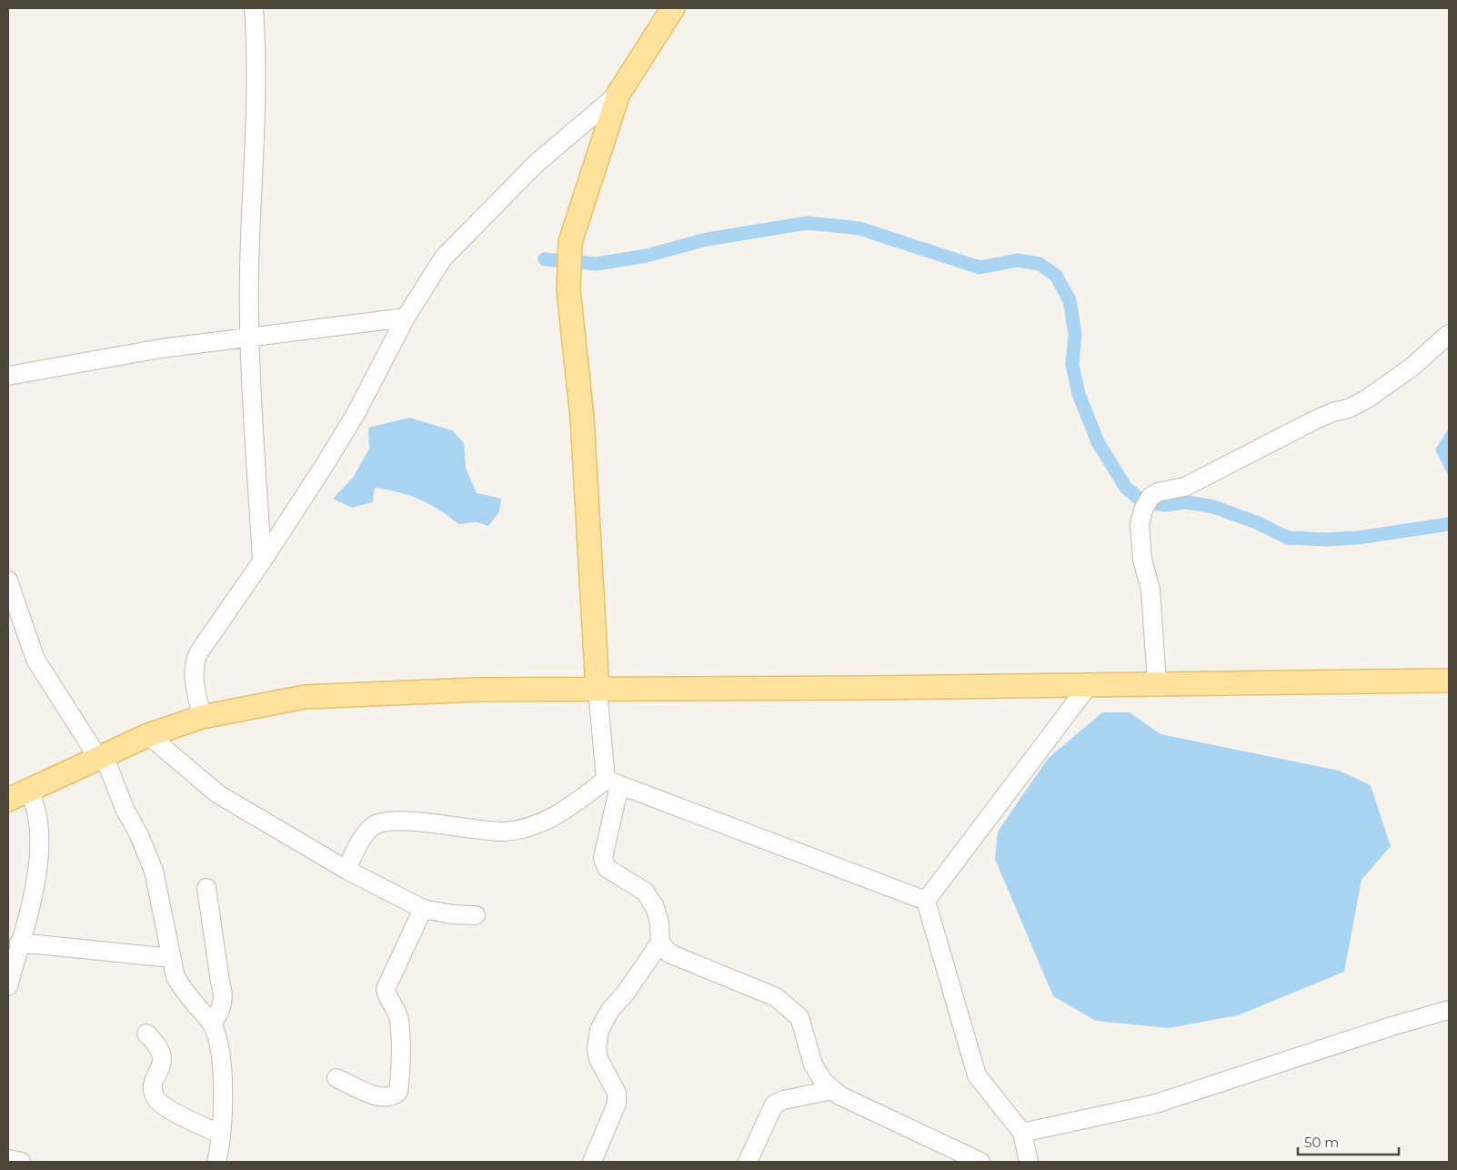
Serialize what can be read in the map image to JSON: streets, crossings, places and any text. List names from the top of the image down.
{
  "scale_bar": "50 m"
}
